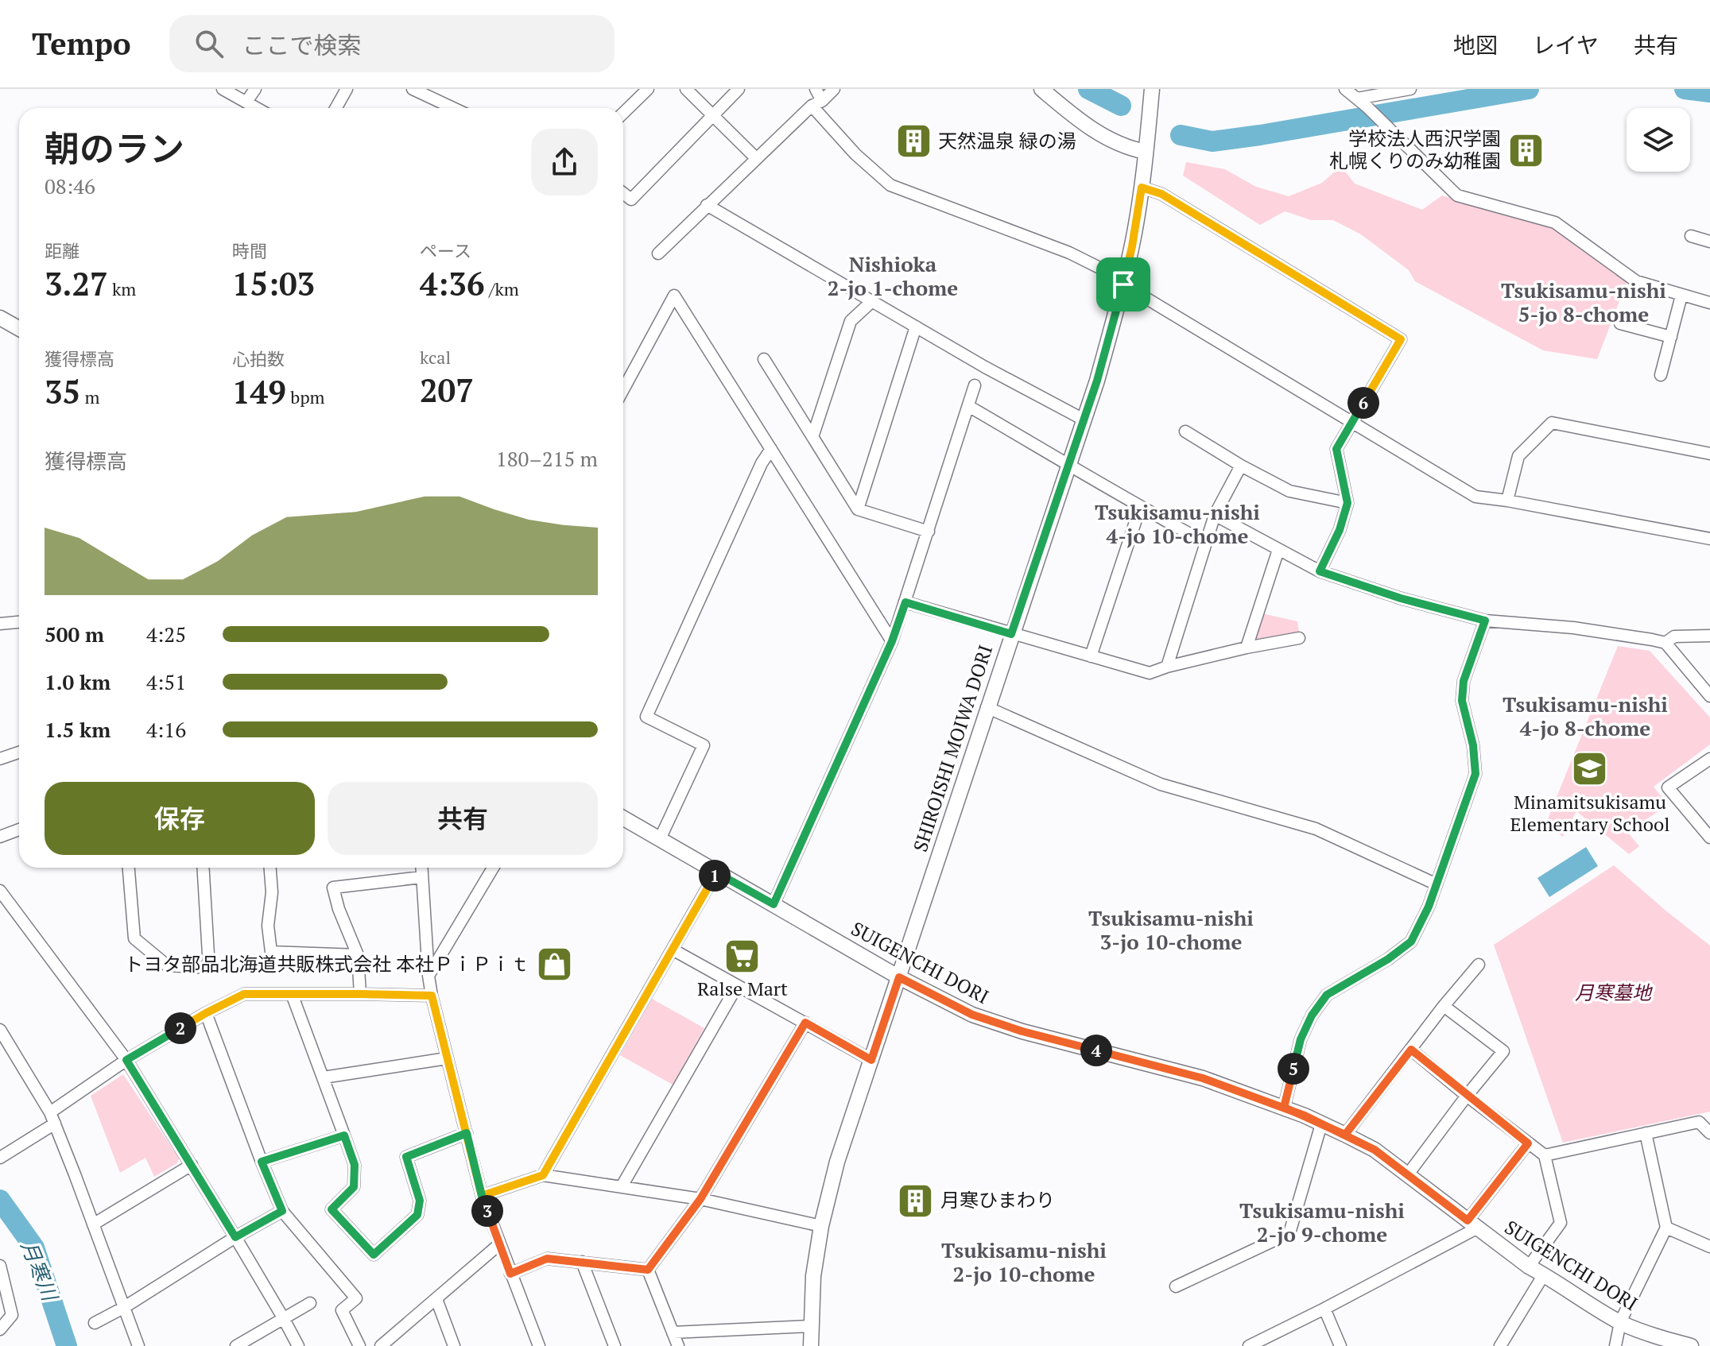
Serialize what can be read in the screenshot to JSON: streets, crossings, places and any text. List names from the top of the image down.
{
  "streets": {
    "street": ["SHIROISHI MOIWA DORI", "SUIGENCHI DORI"]
  },
  "crossings": [
    ["SHIROISHI MOIWA DORI", "SUIGENCHI DORI"]
  ],
  "districts": [
    "Nishioka 2-jo 1-chome",
    "Tsukisamu-nishi 5-jo 8-chome",
    "Tsukisamu-nishi 4-jo 10-chome",
    "Tsukisamu-nishi 4-jo 8-chome",
    "Tsukisamu-nishi 3-jo 10-chome",
    "Tsukisamu-nishi 2-jo 9-chome",
    "Tsukisamu-nishi 2-jo 10-chome"
  ],
  "water": ["月寒川"],
  "parks": ["月寒墓地"],
  "places": {
    "building": ["天然温泉 緑の湯", "学校法人西沢学園 札幌くりのみ幼稚園", "月寒ひまわり"],
    "school or university": ["Minamitsukisamu Elementary School"],
    "supermarket": ["Ralse Mart"],
    "shop": ["トヨタ部品北海道共販株式会社 本社ＰｉＰｉｔ"]
  },
  "page": {
    "header": "Tempo",
    "search": "ここで検索",
    "nav": ["地図", "レイヤ", "共有"],
    "heading": ["朝のラン", "08:46"],
    "stats": [
      ["距離", "3.27 km"],
      ["時間", "15:03"],
      ["ペース", "4:36 /km"],
      ["獲得標高", "35 m"],
      ["心拍数", "149 bpm"],
      ["kcal", "207"]
    ],
    "pins": [
      "6",
      "1",
      "2",
      "4",
      "5",
      "3"
    ],
    "chart": ["獲得標高", "180–215 m"],
    "list": [
      {
        "name": "500 m",
        "note": "4:25"
      },
      {
        "name": "1.0 km",
        "note": "4:51"
      },
      {
        "name": "1.5 km",
        "note": "4:16"
      }
    ],
    "buttons": ["保存", "共有"]
  }
}
